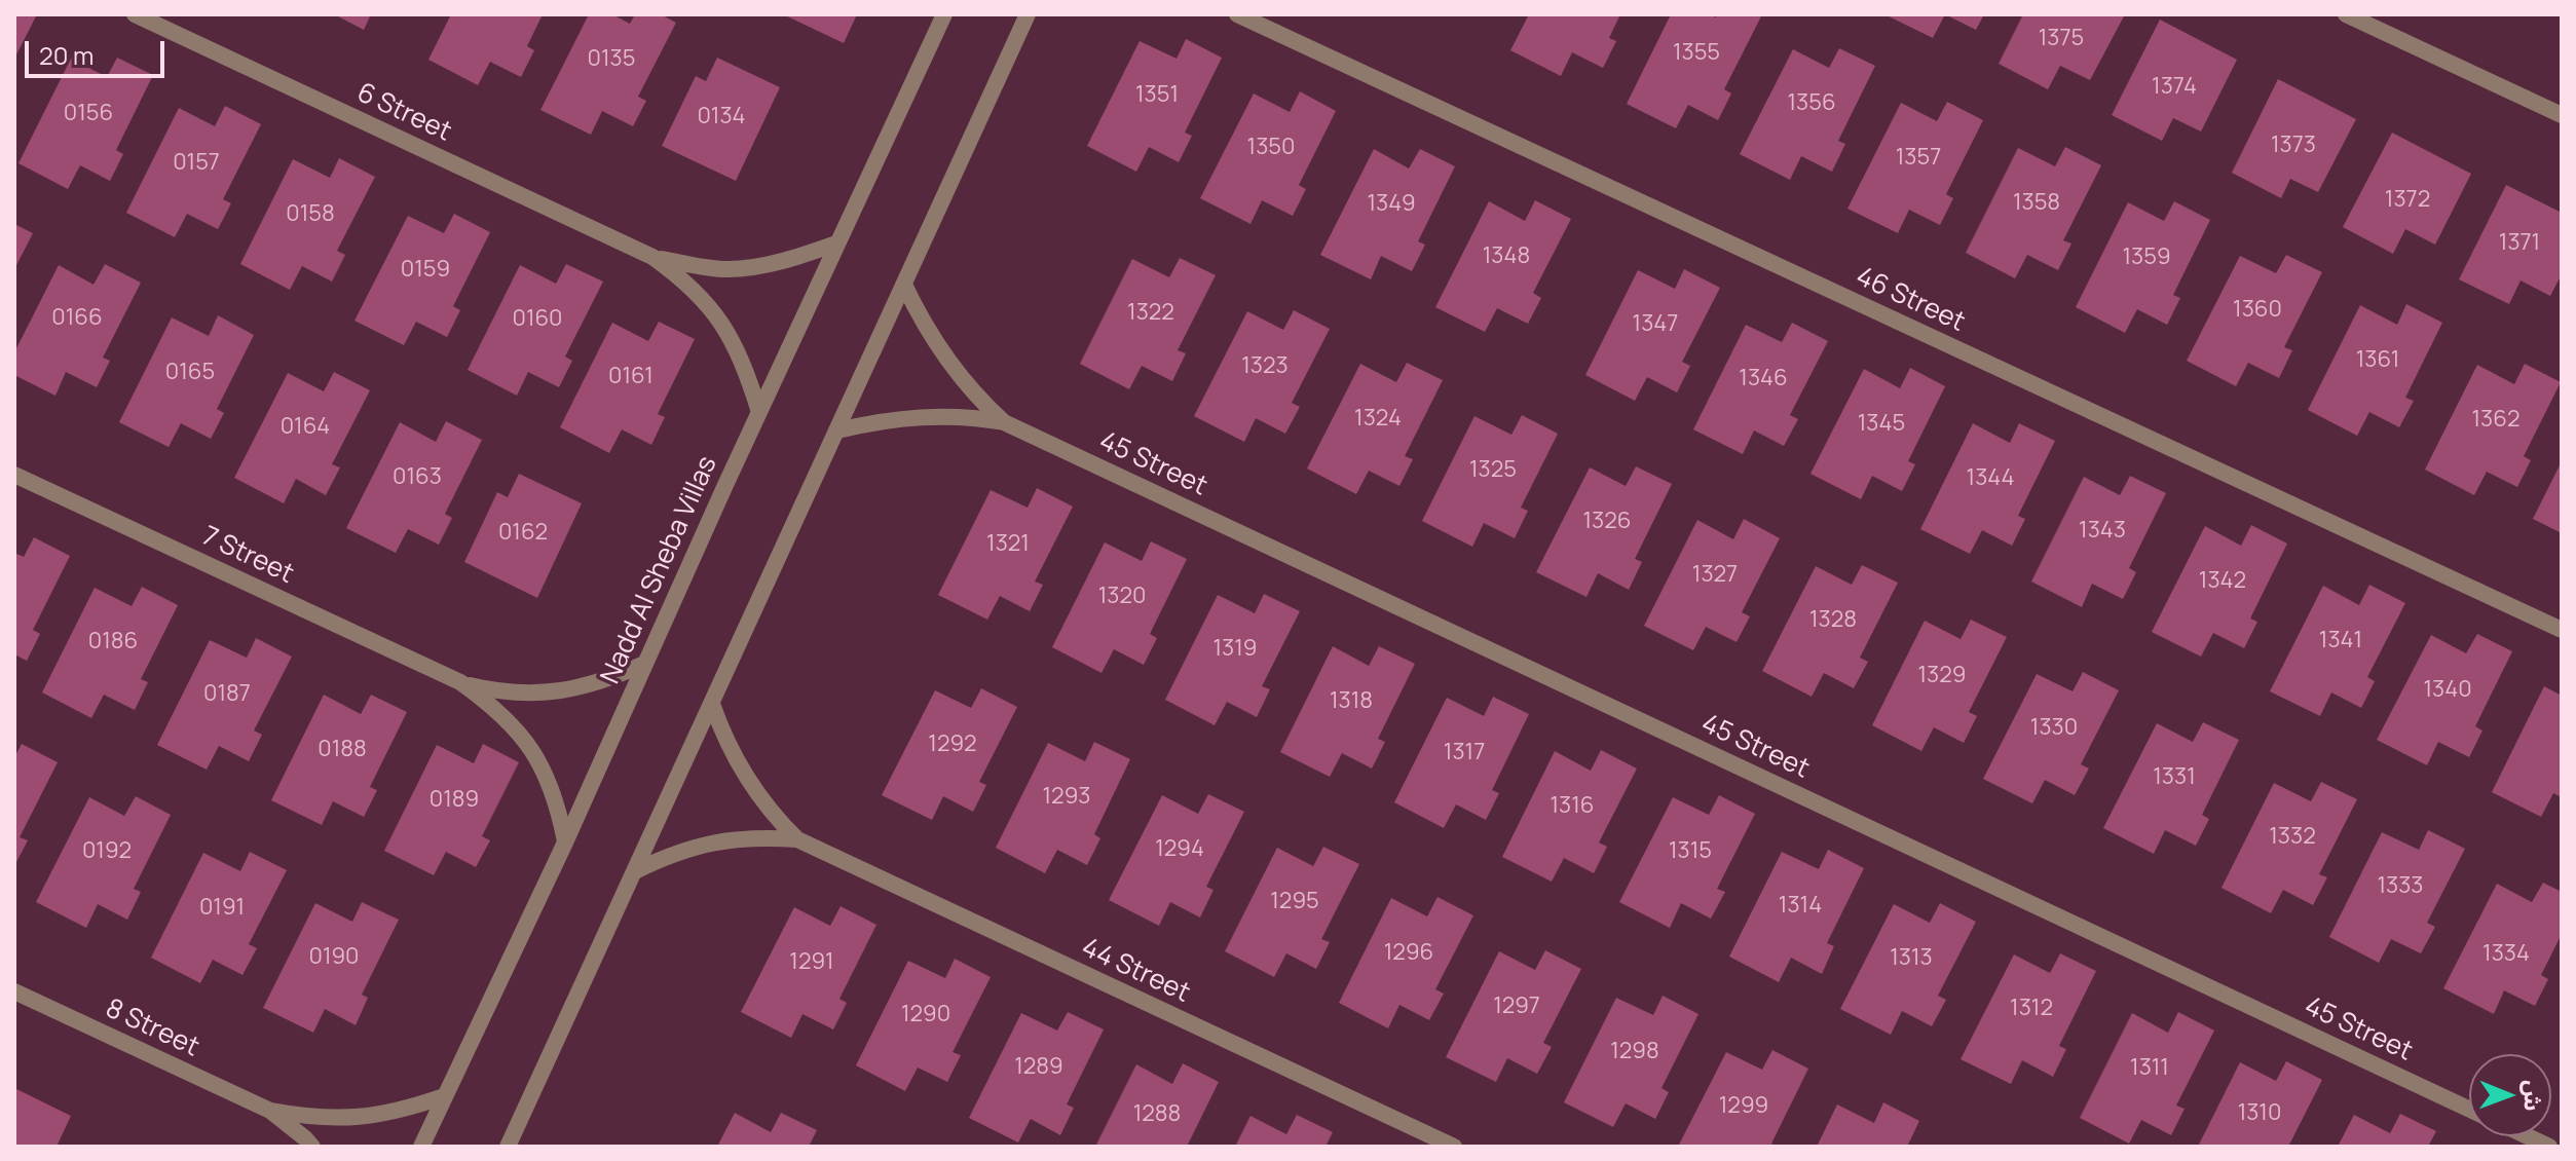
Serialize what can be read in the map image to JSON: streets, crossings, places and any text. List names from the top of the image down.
{
  "streets": {
    "street": [
      "6 Street",
      "46 Street",
      "45 Street",
      "7 Street",
      "Nadd Al Sheba Villas",
      "44 Street",
      "8 Street"
    ]
  },
  "house_numbers": [
    "1375",
    "1355",
    "0135",
    "1374",
    "1351",
    "1356",
    "0156",
    "0134",
    "1373",
    "1350",
    "1357",
    "0157",
    "1372",
    "1358",
    "1349",
    "0158",
    "1371",
    "1348",
    "1359",
    "0159",
    "1360",
    "1322",
    "0166",
    "0160",
    "1347",
    "1361",
    "1323",
    "0165",
    "0161",
    "1346",
    "1324",
    "1362",
    "1345",
    "0164",
    "1325",
    "0163",
    "1344",
    "1326",
    "1343",
    "0162",
    "1321",
    "1327",
    "1342",
    "1320",
    "1328",
    "1341",
    "0186",
    "1319",
    "1329",
    "1340",
    "0187",
    "1318",
    "1330",
    "1292",
    "0188",
    "1317",
    "1331",
    "1293",
    "0189",
    "1316",
    "1332",
    "1294",
    "0192",
    "1315",
    "1333",
    "1295",
    "1314",
    "0191",
    "1296",
    "1334",
    "0190",
    "1313",
    "1291",
    "1297",
    "1312",
    "1290",
    "1298",
    "1289",
    "1311",
    "1299",
    "1310",
    "1288"
  ],
  "scale_bar": "20 m",
  "north": "right"
}
